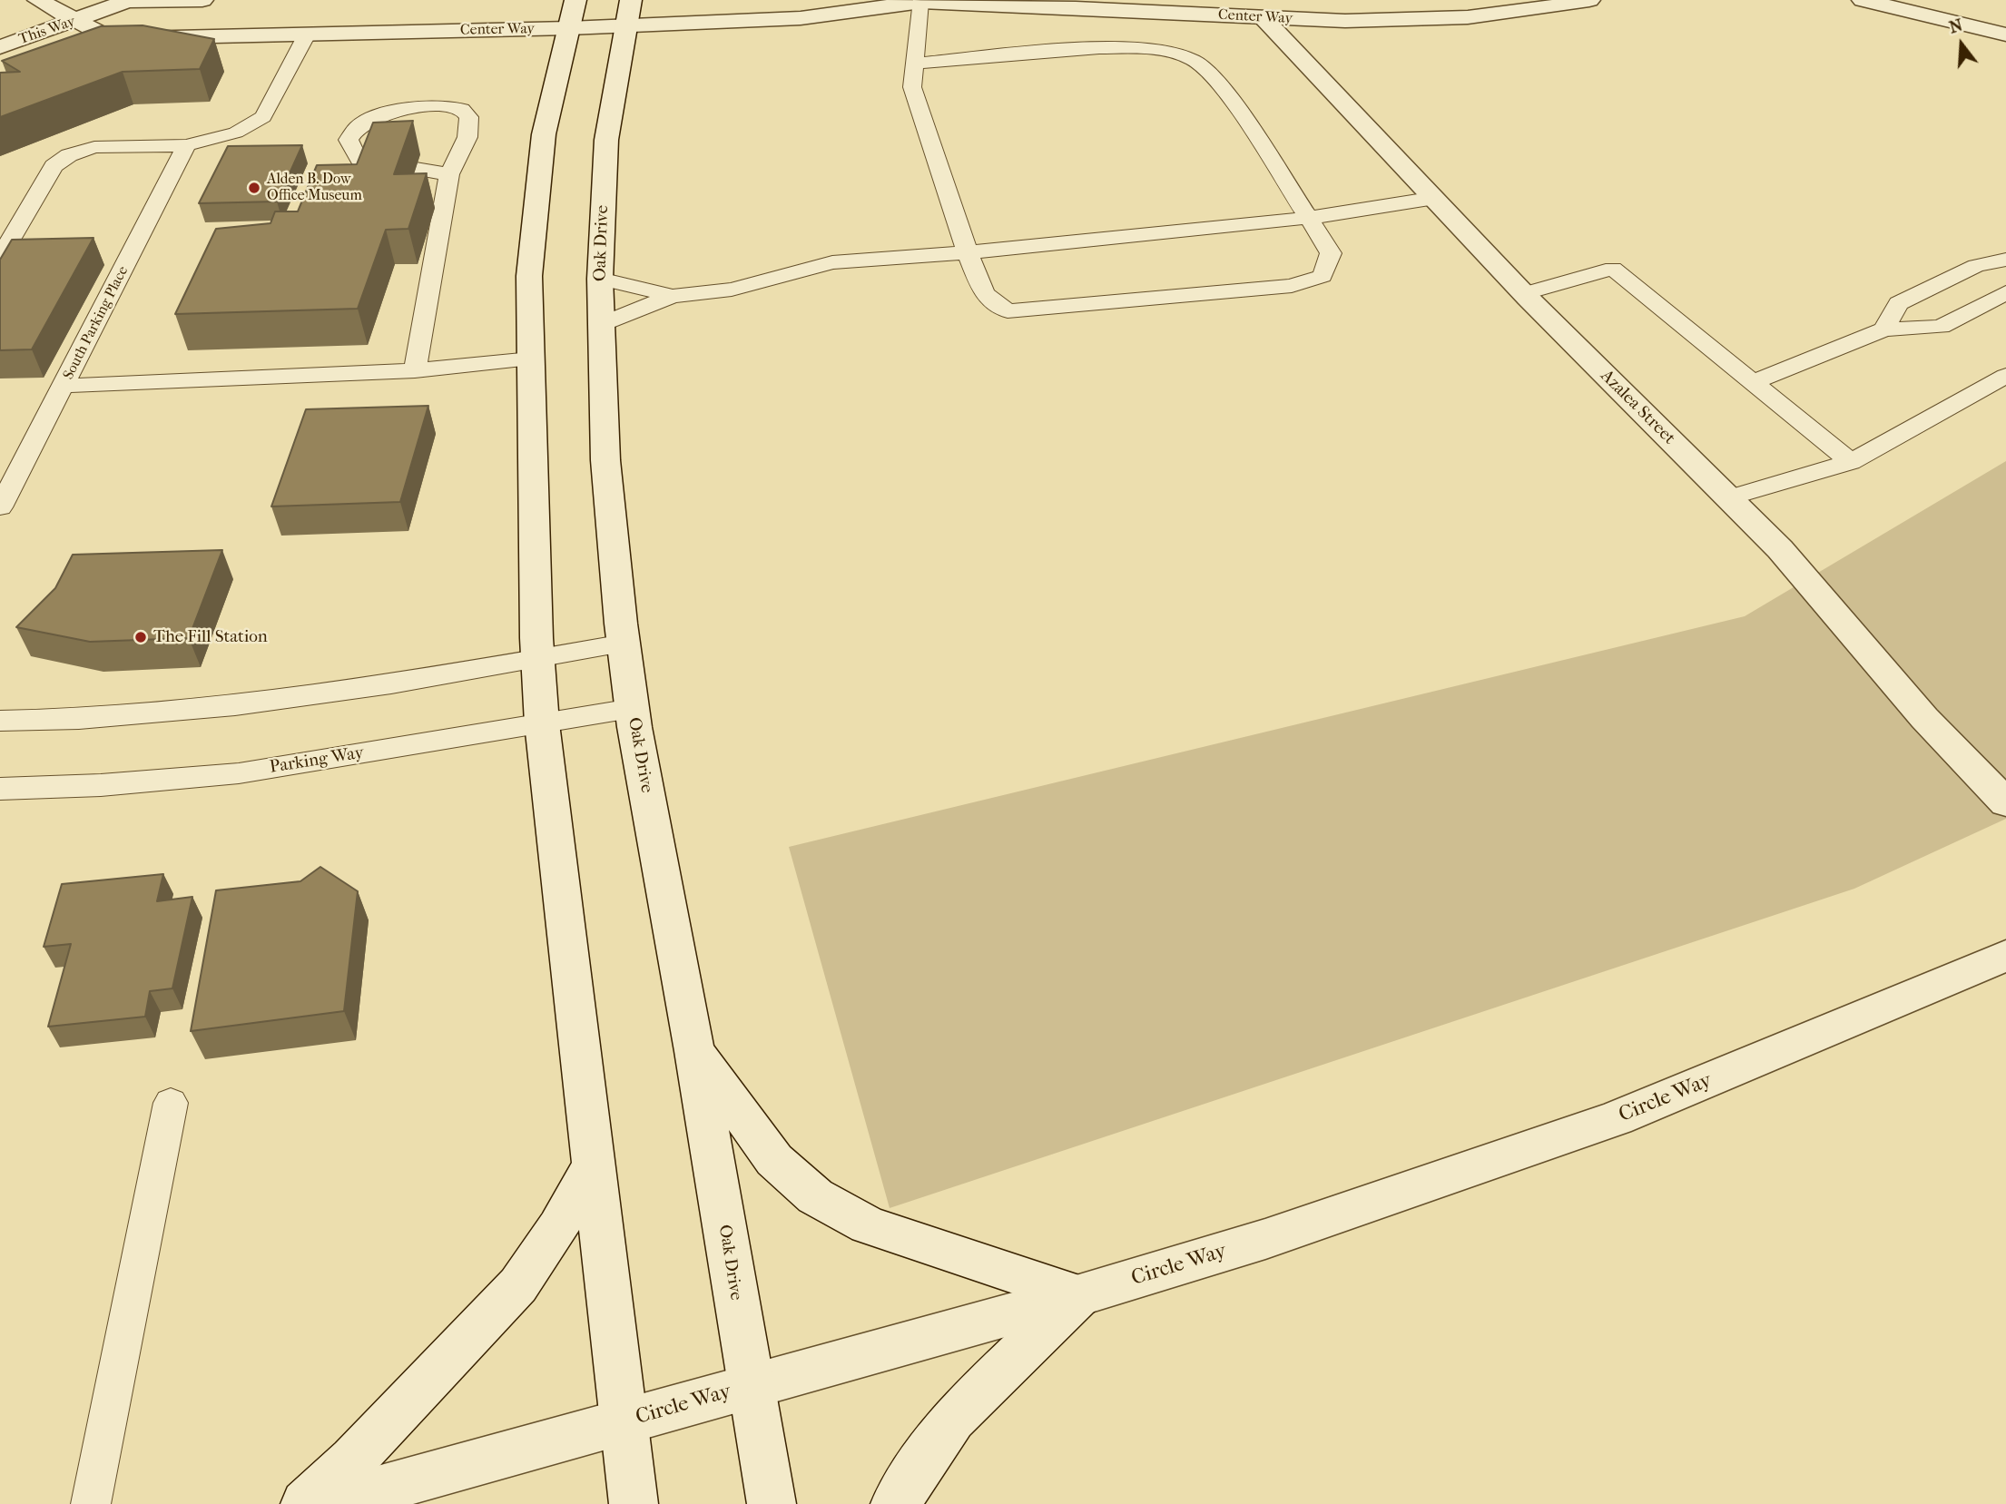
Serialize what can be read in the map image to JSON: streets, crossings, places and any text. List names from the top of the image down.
{
  "streets": {
    "street": [
      "Center Way",
      "This Way",
      "Oak Drive",
      "Azalea Street",
      "Circle Way"
    ],
    "lane": ["South Parking Place", "Parking Way"]
  },
  "crossings": [
    ["Center Way", "This Way"],
    ["Center Way", "Oak Drive"],
    ["Center Way", "Azalea Street"],
    ["Oak Drive", "Parking Way"],
    ["Oak Drive", "Circle Way"]
  ],
  "places": ["Alden B. Dow Office Museum", "The Fill Station"],
  "north": "top"
}
